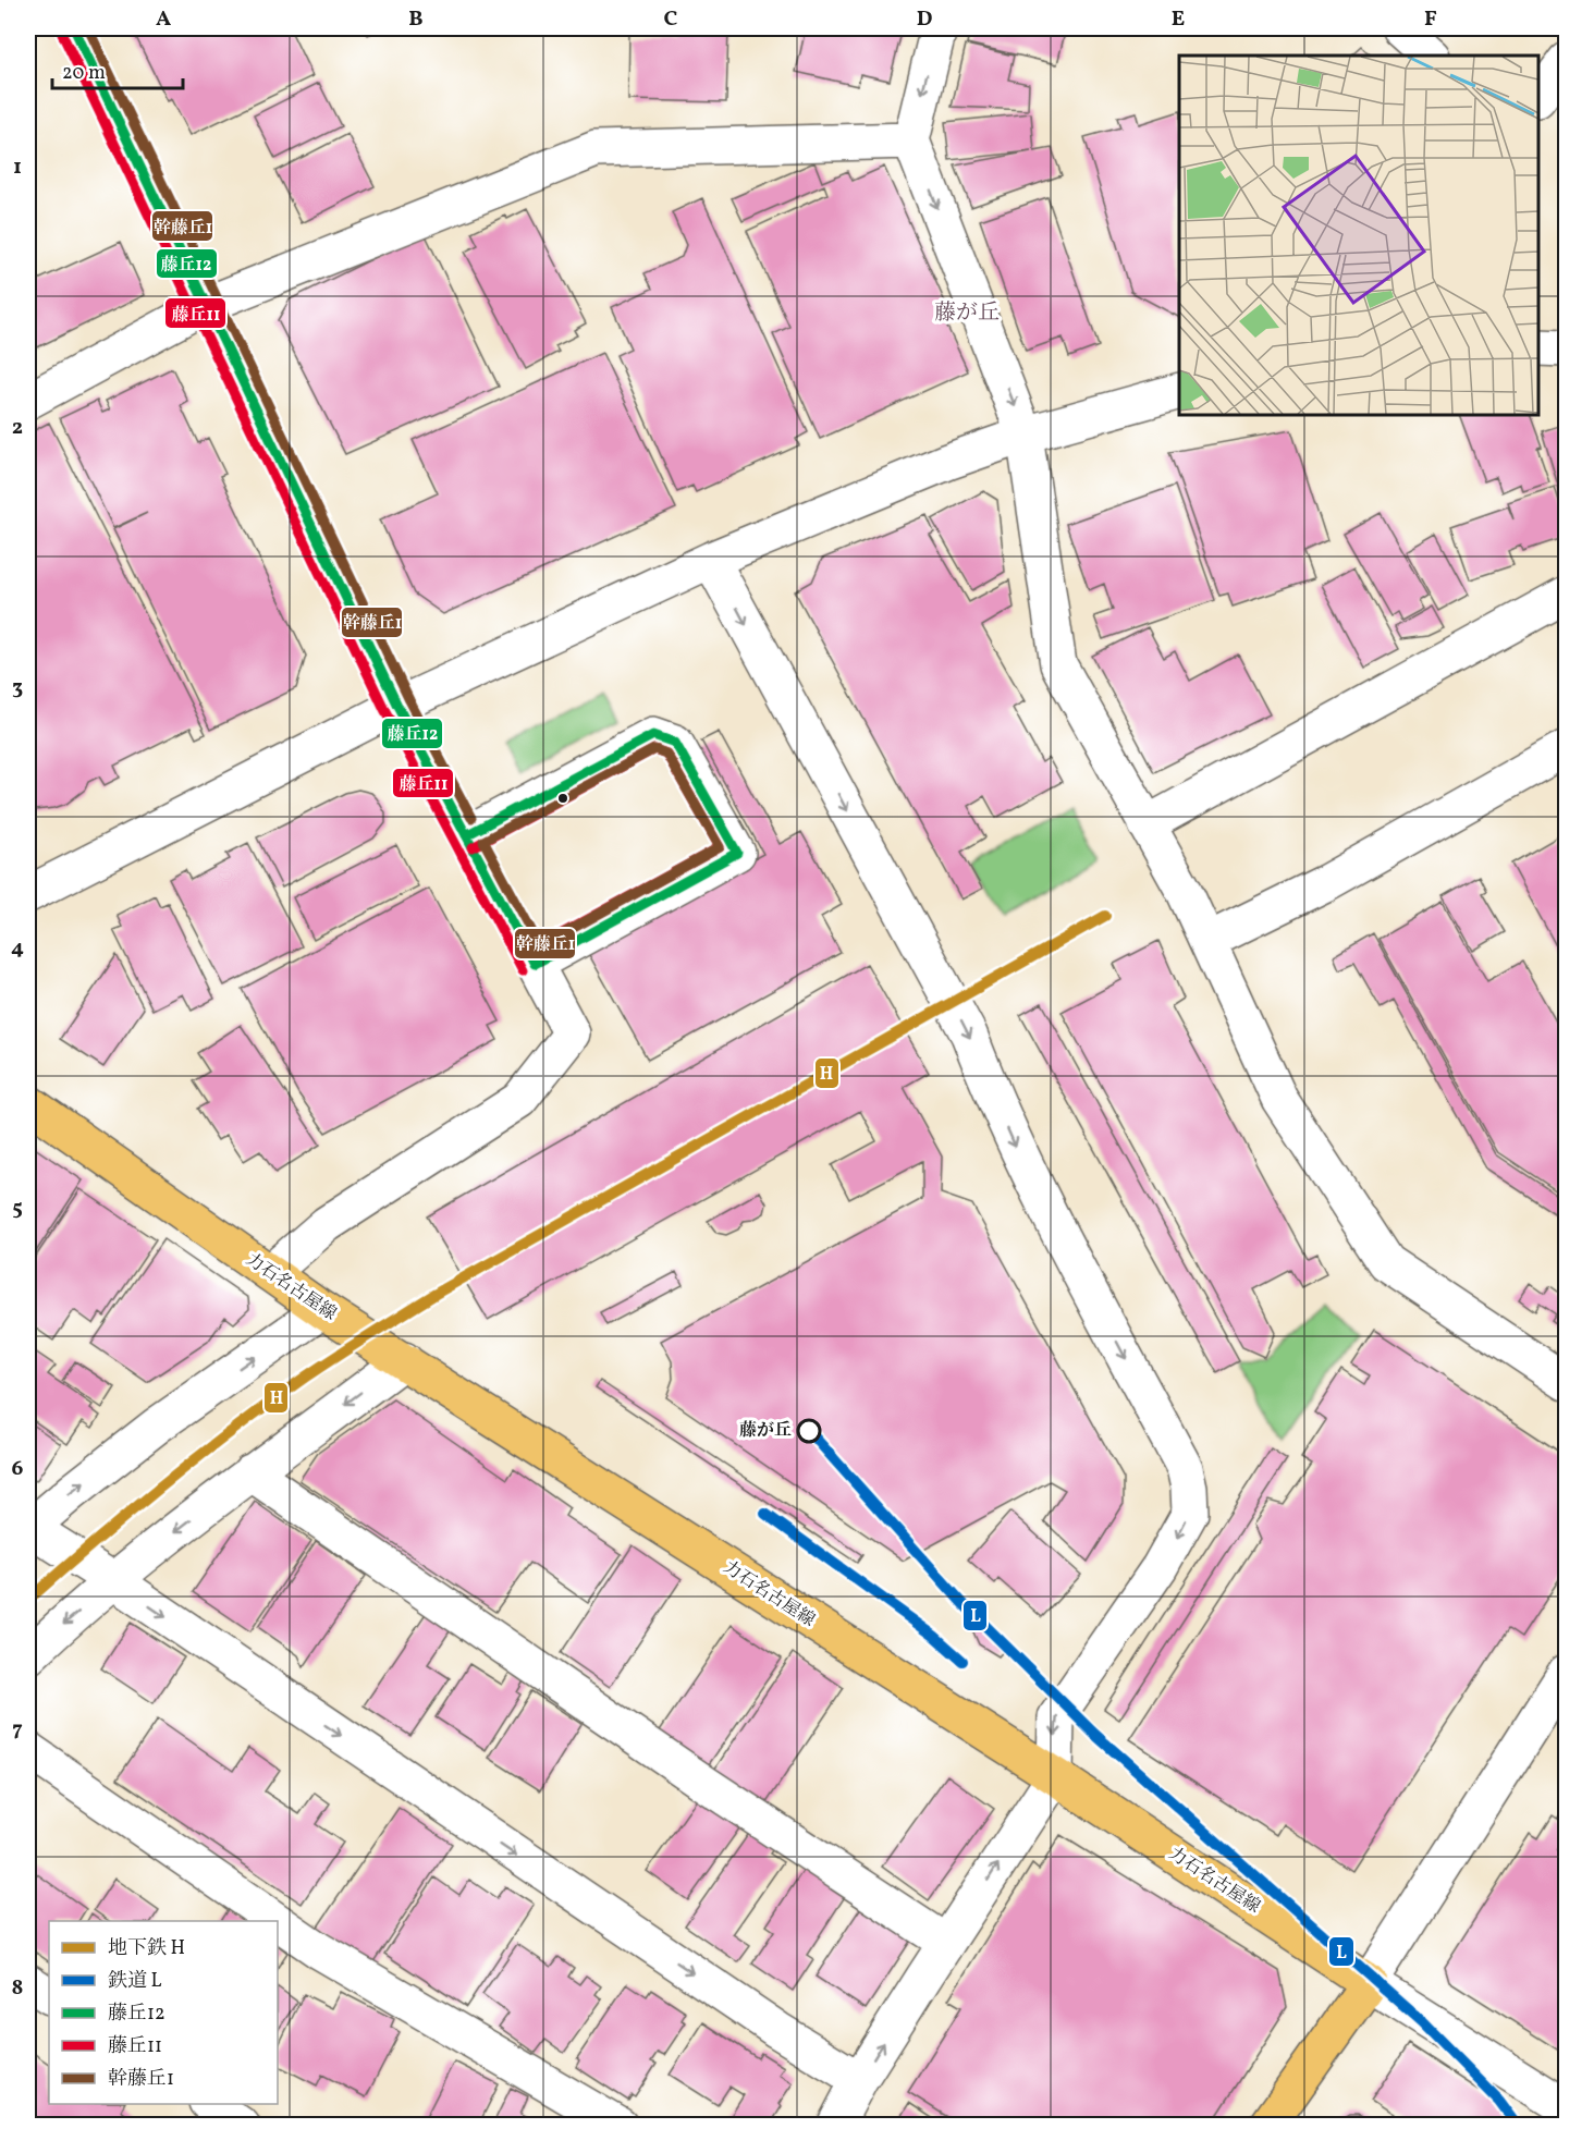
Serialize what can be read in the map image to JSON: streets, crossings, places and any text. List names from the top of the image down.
{
  "streets": {
    "main road": ["力石名古屋線"]
  },
  "districts": ["藤が丘"],
  "places": ["藤が丘"],
  "lines": [
    "transit line 藤丘12",
    "transit line 幹藤丘1",
    "transit line 藤丘11",
    "metro line H",
    "rail line L"
  ],
  "legend": [
    "地下鉄 H",
    "鉄道 L",
    "藤丘12",
    "藤丘11",
    "幹藤丘1"
  ],
  "scale_bar": "20 m",
  "grid": {
    "columns": [
      "A",
      "B",
      "C",
      "D",
      "E",
      "F"
    ],
    "rows": [
      "1",
      "2",
      "3",
      "4",
      "5",
      "6",
      "7",
      "8"
    ]
  }
}
